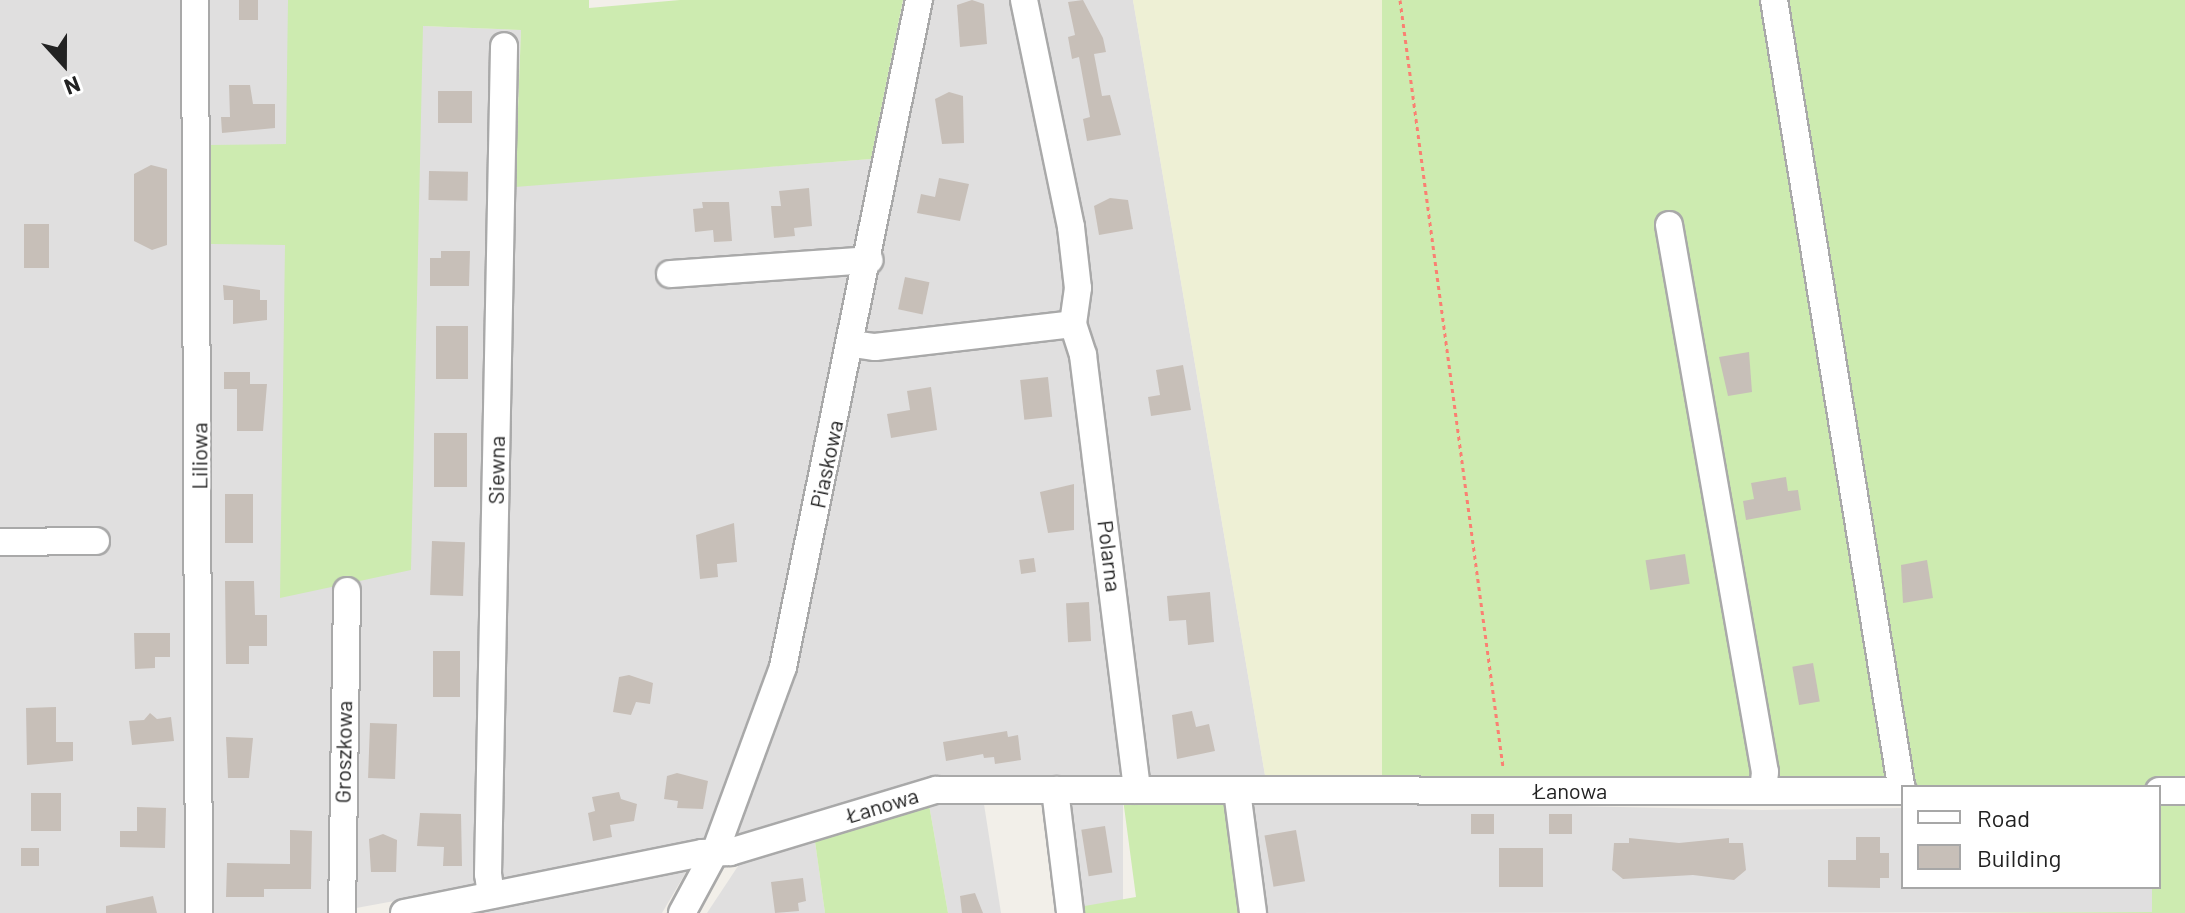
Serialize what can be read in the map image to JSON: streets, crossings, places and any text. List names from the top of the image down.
{
  "streets": {
    "street": [
      "Liliowa",
      "Piaskowa",
      "Siewna",
      "Polarna",
      "Groszkowa",
      "Łanowa"
    ]
  },
  "crossings": [
    ["Piaskowa", "Łanowa"],
    ["Polarna", "Łanowa"]
  ],
  "legend": ["Road", "Building"],
  "north": "bottom"
}
